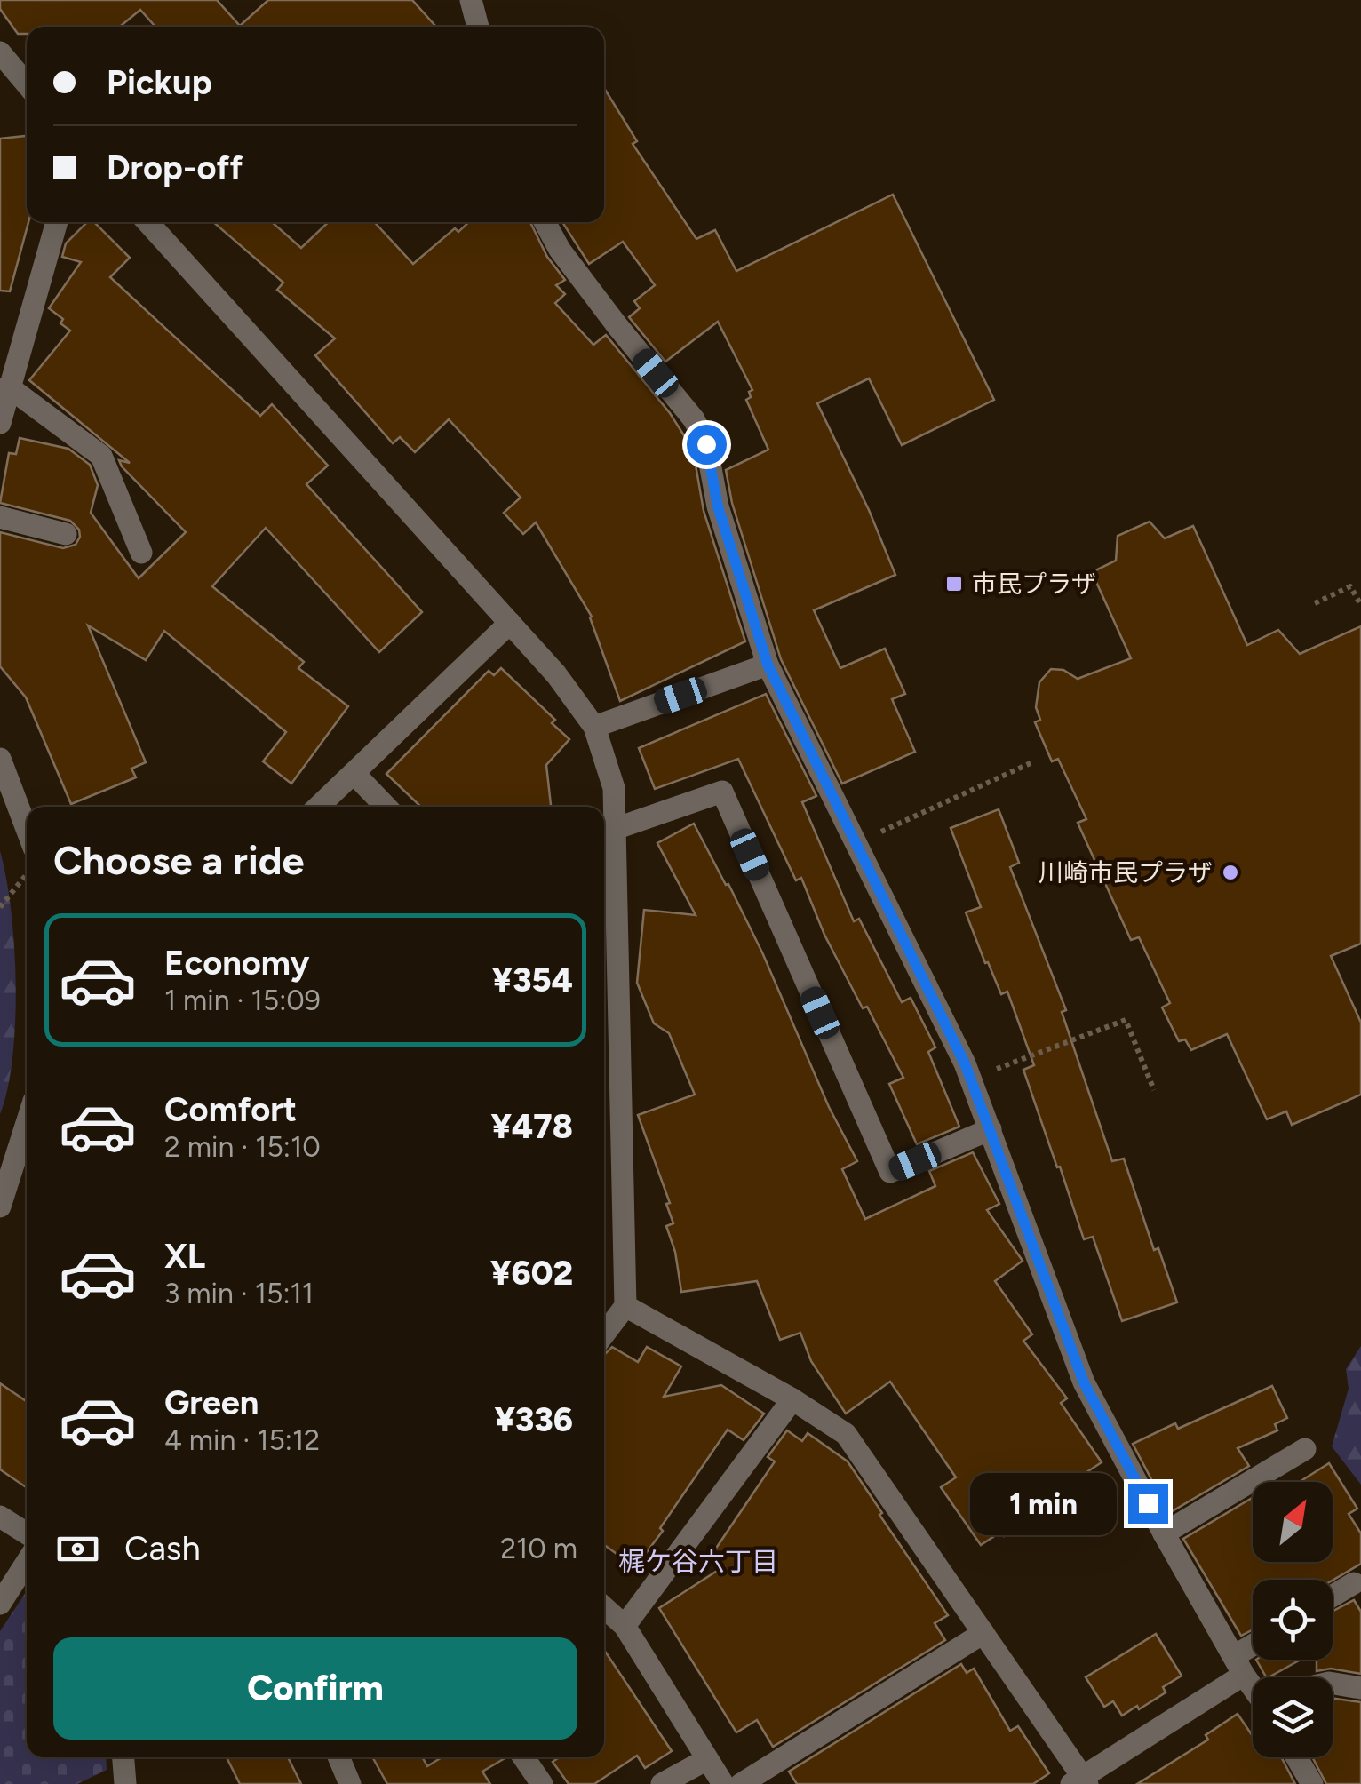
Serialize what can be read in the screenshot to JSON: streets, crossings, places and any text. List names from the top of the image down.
{
  "districts": ["梶ケ谷六丁目"],
  "places": {
    "transit": ["市民プラザ"],
    "other": ["川崎市民プラザ"]
  },
  "north": "top right",
  "page": {
    "banner": ["Pickup", "Drop-off"],
    "heading": "Choose a ride",
    "list": [
      {
        "name": "Economy",
        "note": "1 min · 15:09",
        "value": "¥354"
      },
      {
        "name": "Comfort",
        "note": "2 min · 15:10",
        "value": "¥478"
      },
      {
        "name": "XL",
        "note": "3 min · 15:11",
        "value": "¥602"
      },
      {
        "name": "Green",
        "note": "4 min · 15:12",
        "value": "¥336"
      }
    ],
    "bubble": "1 min",
    "pay": ["Cash", "210 m"],
    "buttons": "Confirm"
  }
}
